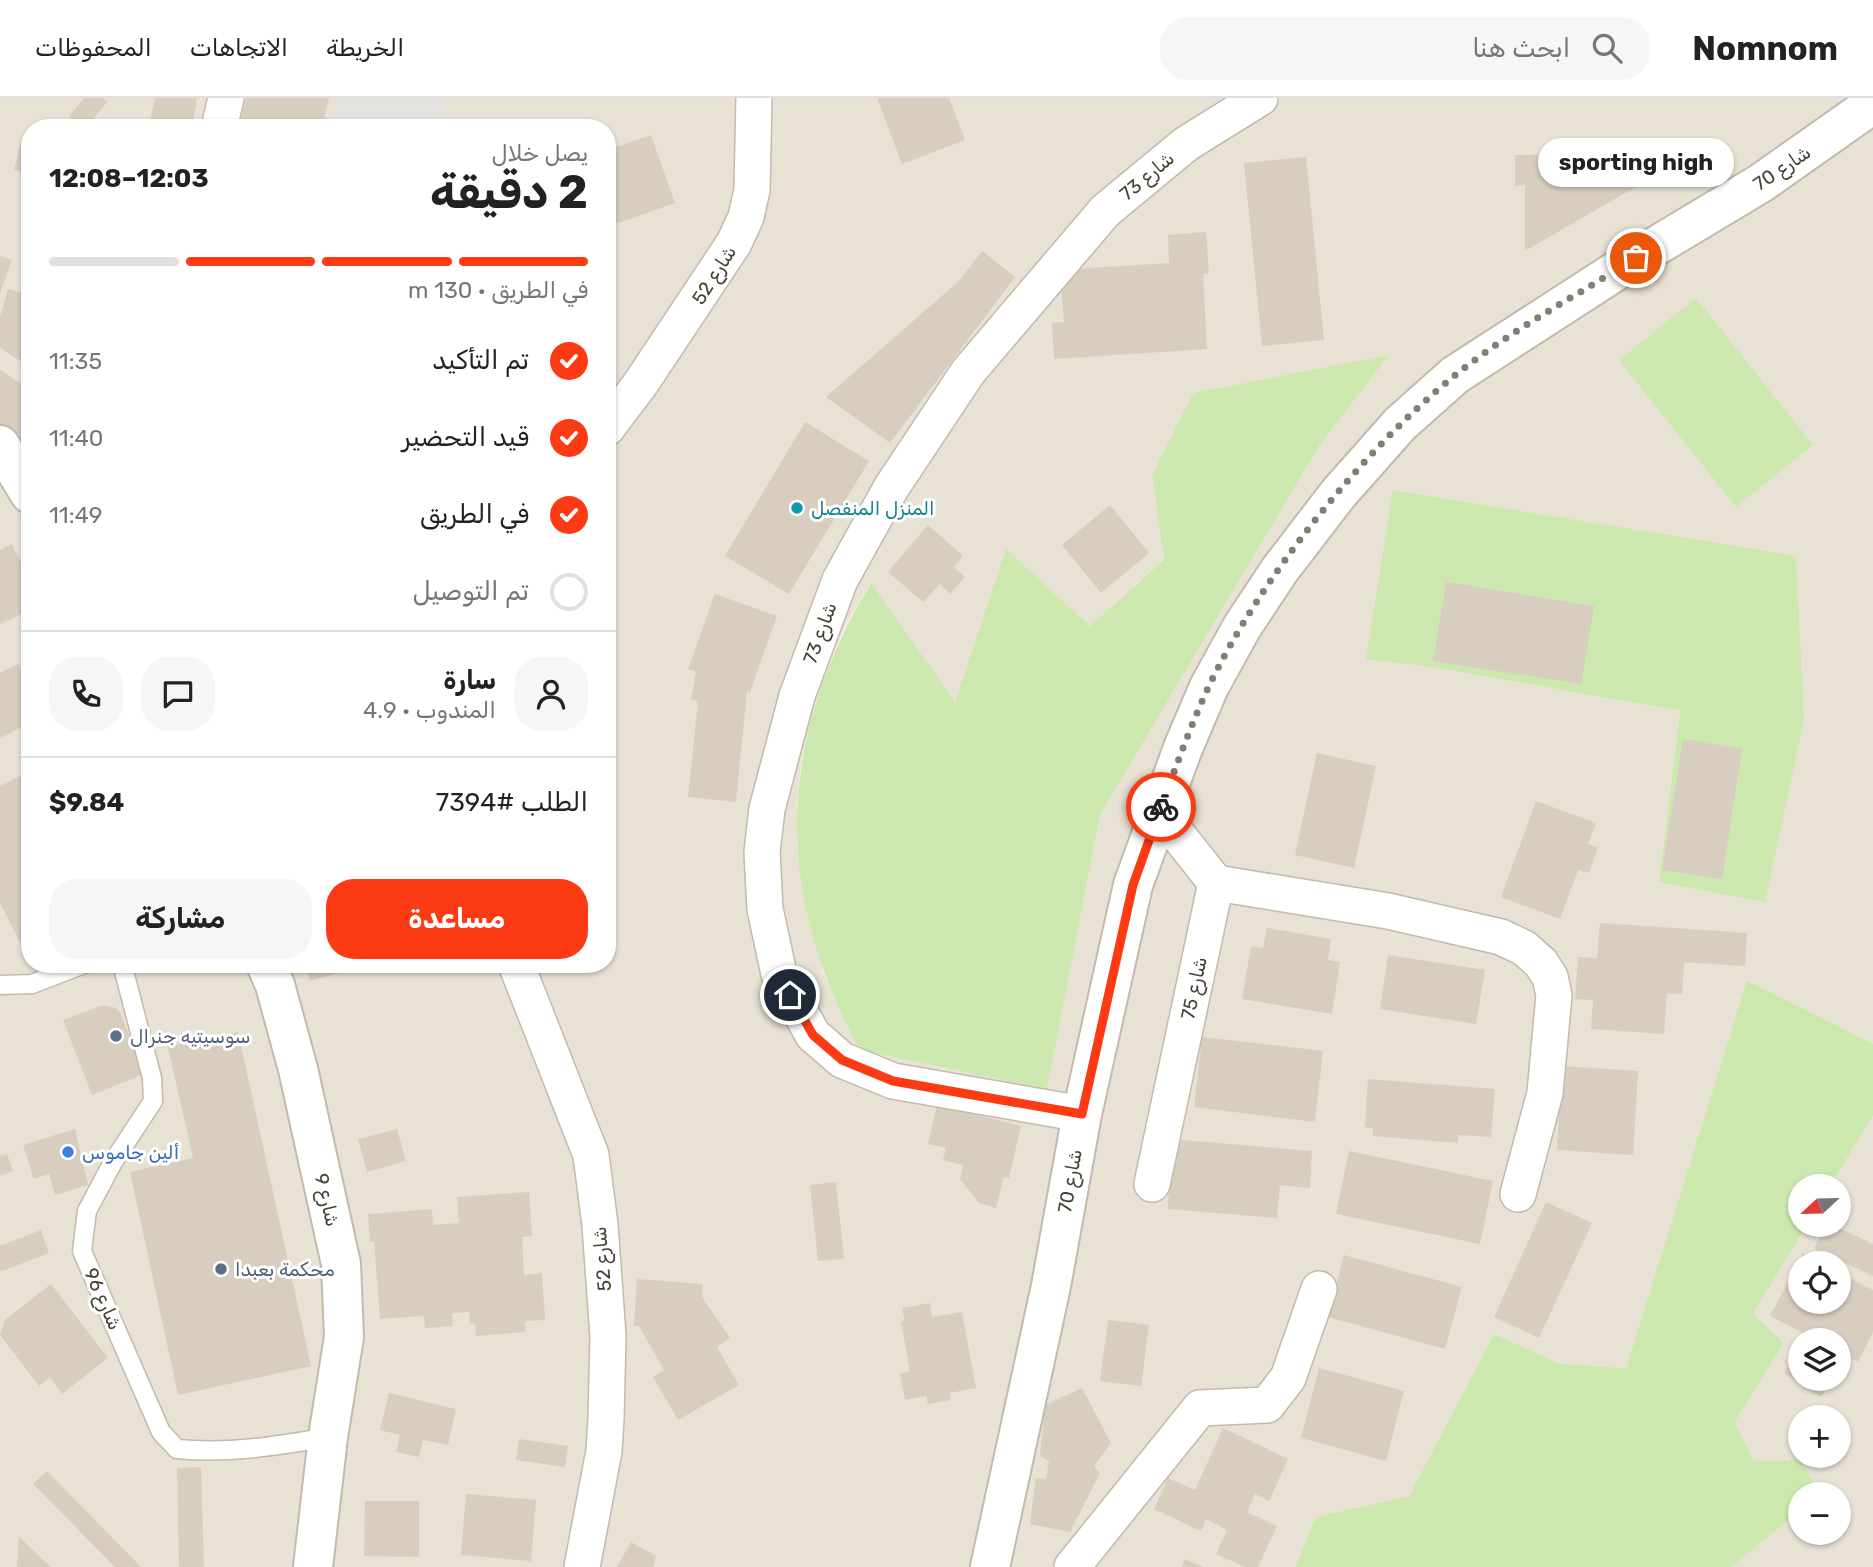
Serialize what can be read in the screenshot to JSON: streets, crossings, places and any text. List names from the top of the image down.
{
  "streets": {
    "street": [
      "شارع 70",
      "شارع 73",
      "شارع 52",
      "شارع 75",
      "شارع 9"
    ],
    "lane": ["شارع 96"]
  },
  "crossings": [
    ["شارع 70", "شارع 73"],
    ["شارع 9", "شارع 96"]
  ],
  "places": [
    "sporting high",
    "المنزل المنفصل",
    "سوسيتيه جنرال",
    "ألين جاموس",
    "محكمة بعبدا"
  ],
  "north": "left",
  "page": {
    "header": "Nomnom",
    "search": "ابحث هنا",
    "nav": ["الخريطة", "الاتجاهات", "المحفوظات"],
    "heading": ["2 دقيقة", "يصل خلال", "12:03–12:08"],
    "panel": [
      "سارة",
      "المندوب · 4.9",
      "الطلب #7394",
      "$9.84"
    ],
    "bubble": "sporting high",
    "bar": "في الطريق · 130 m",
    "list": [
      ["تم التأكيد", "11:35"],
      ["قيد التحضير", "11:40"],
      ["في الطريق", "11:49"],
      "تم التوصيل"
    ],
    "buttons": ["مساعدة", "مشاركة"],
    "map_buttons": ["+", "−"]
  }
}
